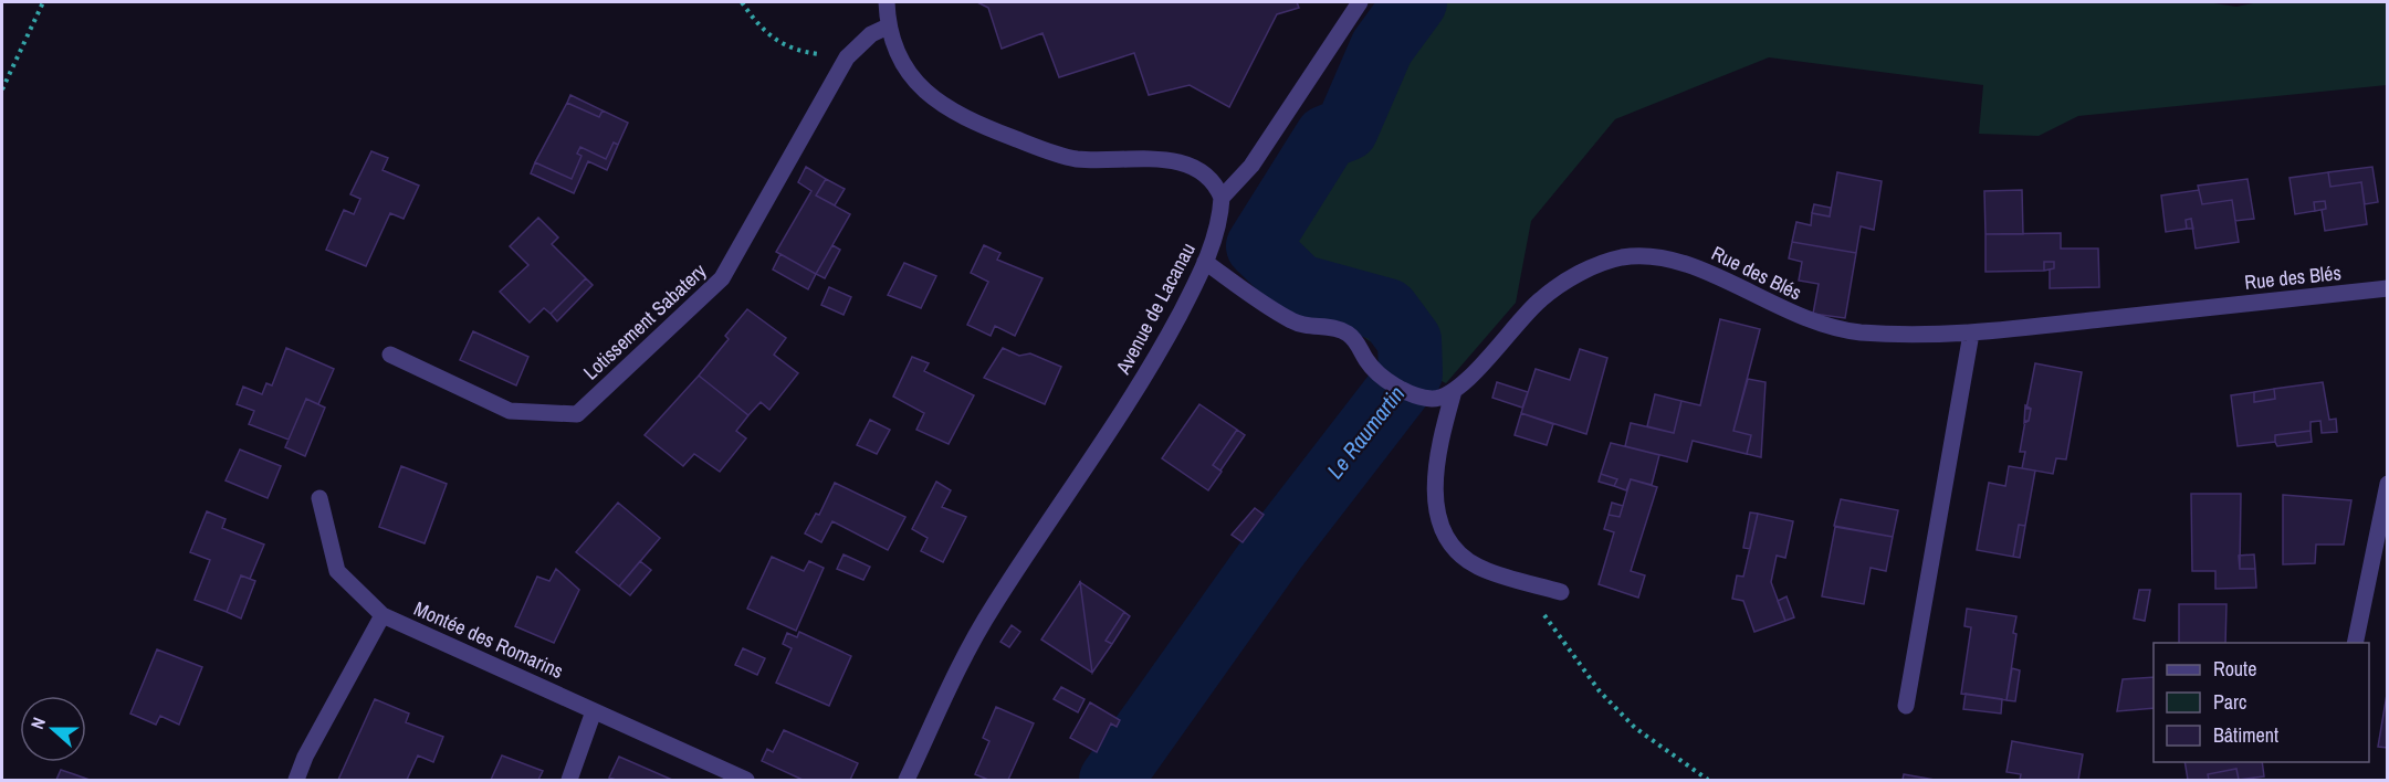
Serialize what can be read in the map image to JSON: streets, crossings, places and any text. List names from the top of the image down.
{
  "streets": {
    "street": [
      "Rue des Blés",
      "Avenue de Lacanau",
      "Lotissement Sabatery",
      "Montée des Romarins"
    ]
  },
  "water": ["Le Raumartin"],
  "legend": ["Route", "Parc", "Bâtiment"],
  "north": "left"
}
